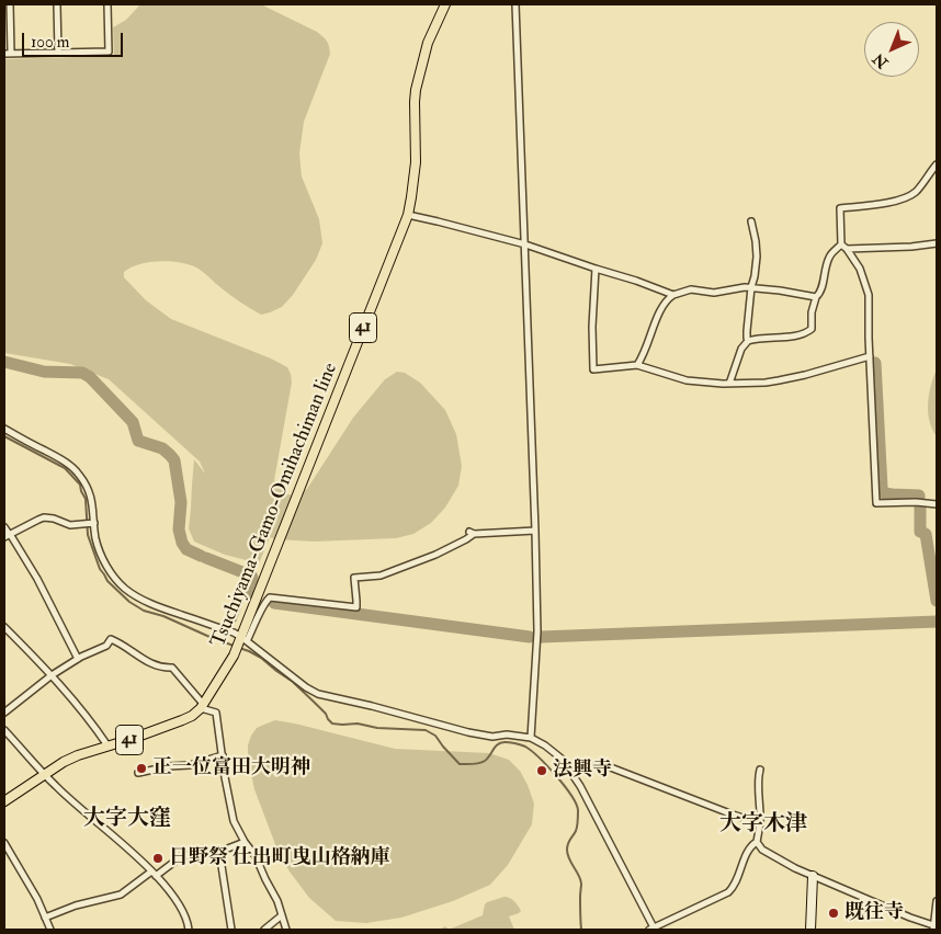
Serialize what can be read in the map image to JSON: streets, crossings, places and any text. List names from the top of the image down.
{
  "streets": {
    "main road": ["41", "Tsuchiyama-Gamo-Omihachiman line"]
  },
  "districts": ["大字大窪", "大字木津"],
  "places": [
    "正一位富田大明神",
    "法興寺",
    "日野祭 仕出町曳山格納庫",
    "既往寺"
  ],
  "scale_bar": "100 m",
  "north": "bottom left"
}
